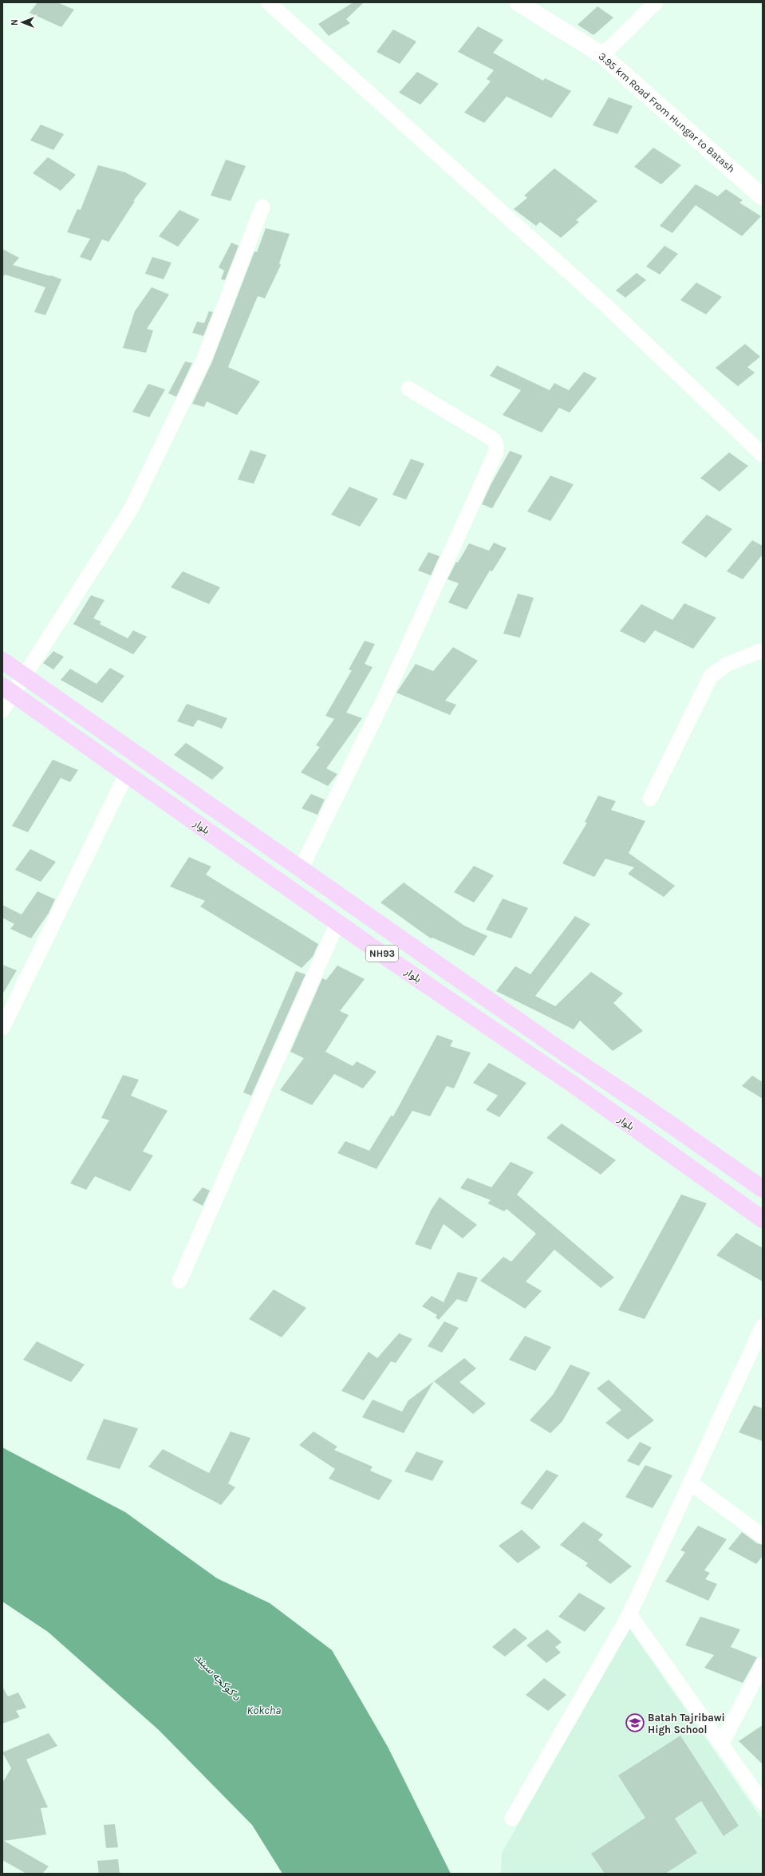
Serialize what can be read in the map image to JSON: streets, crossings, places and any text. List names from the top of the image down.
{
  "streets": {
    "main road": ["بلوار", "NH93"],
    "street": ["3.95 km Road From Hungar to Batash"]
  },
  "water": ["د کوکچه سیند", "Kokcha"],
  "places": {
    "school or university": ["Batah Tajribawi High School"]
  },
  "north": "left"
}
